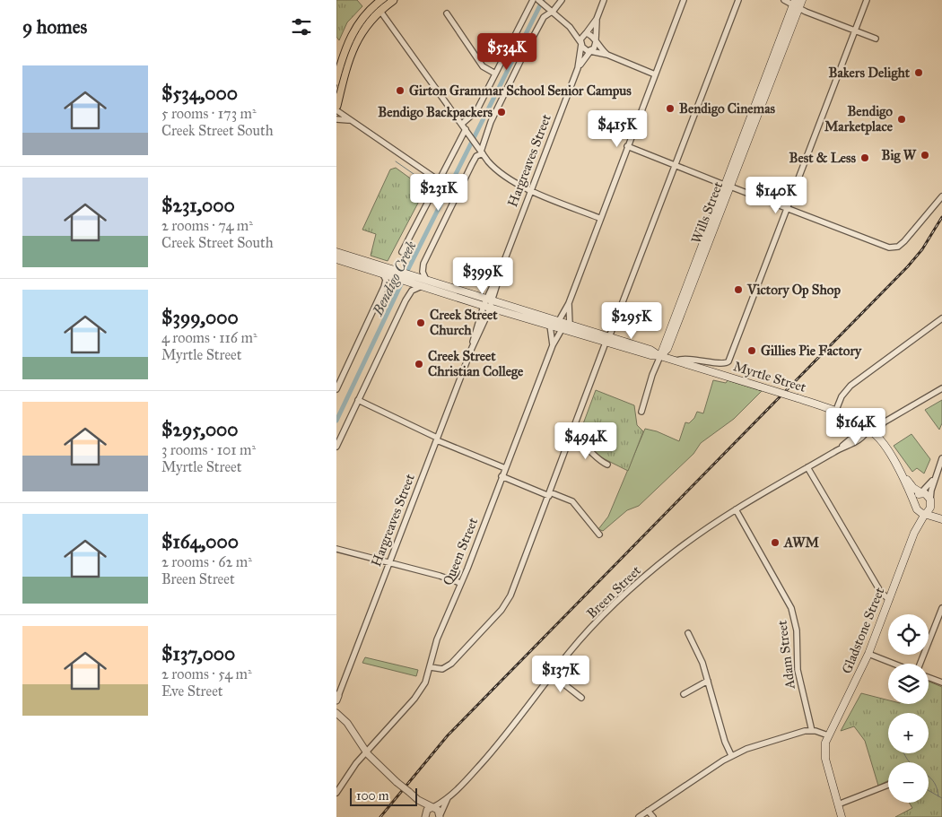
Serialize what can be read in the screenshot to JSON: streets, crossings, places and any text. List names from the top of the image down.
{
  "streets": {
    "main road": ["Wills Street", "Myrtle Street", "Gladstone Street"],
    "street": [
      "Hargreaves Street",
      "Queen Street",
      "Breen Street",
      "Adam Street"
    ]
  },
  "crossings": [
    ["Hargreaves Street", "Myrtle Street"],
    ["Wills Street", "Myrtle Street"],
    ["Myrtle Street", "Queen Street"],
    ["Myrtle Street", "Breen Street"],
    ["Myrtle Street", "Gladstone Street"],
    ["Breen Street", "Adam Street"]
  ],
  "water": ["Bendigo Creek"],
  "places": [
    "Bakers Delight",
    "Girton Grammar School Senior Campus",
    "Bendigo Cinemas",
    "Bendigo Backpackers",
    "Bendigo Marketplace",
    "Big W",
    "Best & Less",
    "Victory Op Shop",
    "Creek Street Church",
    "Gillies Pie Factory",
    "Creek Street Christian College",
    "AWM"
  ],
  "scale_bar": "100 m",
  "page": {
    "heading": "9 homes",
    "price": [
      "$534K",
      "$415K",
      "$231K",
      "$140K",
      "$399K",
      "$295K",
      "$164K",
      "$494K",
      "$137K"
    ],
    "list": [
      {
        "name": "$534,000",
        "note": "5 rooms · 173 m² · Creek Street South"
      },
      {
        "name": "$231,000",
        "note": "2 rooms · 74 m² · Creek Street South"
      },
      {
        "name": "$399,000",
        "note": "4 rooms · 116 m² · Myrtle Street"
      },
      {
        "name": "$295,000",
        "note": "3 rooms · 101 m² · Myrtle Street"
      },
      {
        "name": "$164,000",
        "note": "2 rooms · 62 m² · Breen Street"
      },
      {
        "name": "$137,000",
        "note": "2 rooms · 54 m² · Eve Street"
      }
    ],
    "map_buttons": ["+", "−"],
    "scale": "100 m"
  }
}
